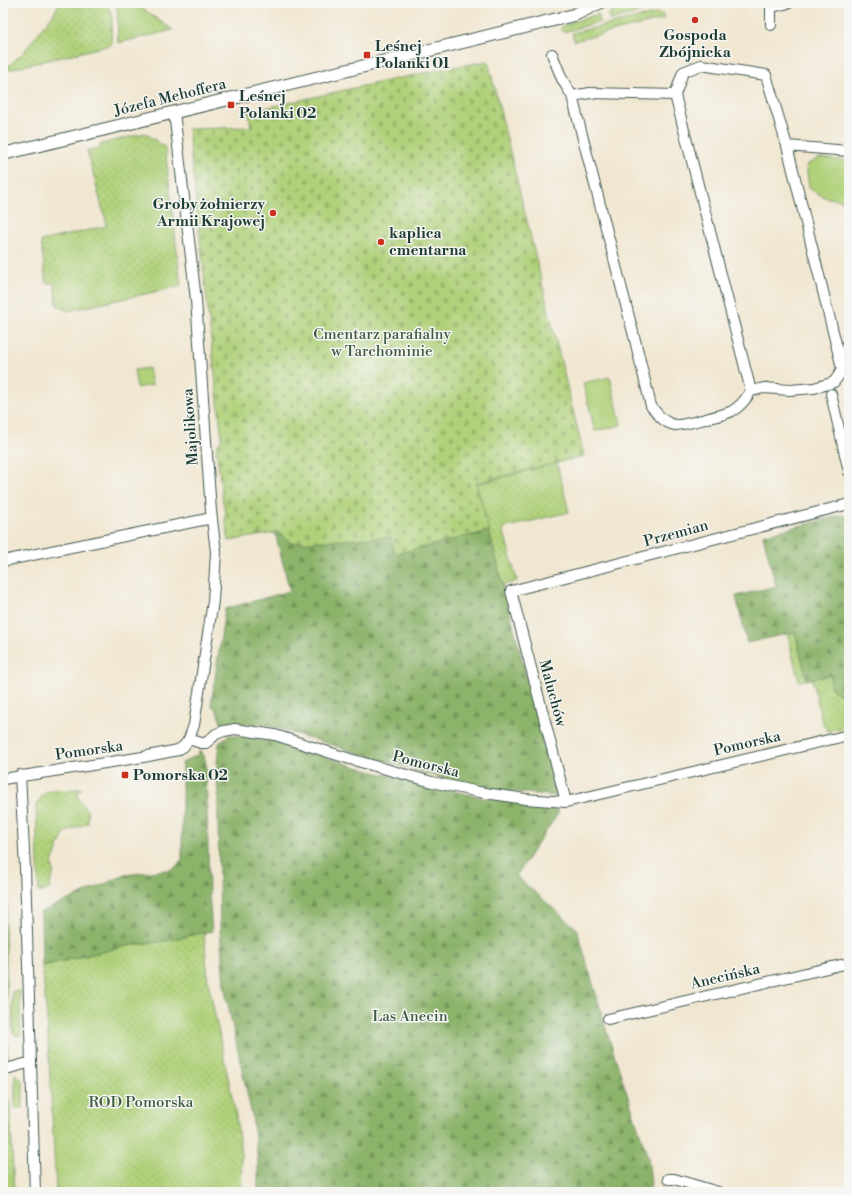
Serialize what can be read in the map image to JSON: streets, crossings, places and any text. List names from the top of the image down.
{
  "streets": {
    "street": [
      "Józefa Mehoffera",
      "Majolikowa",
      "Przemian",
      "Maluchów",
      "Pomorska",
      "Anecińska"
    ]
  },
  "crossings": [
    ["Józefa Mehoffera", "Majolikowa"],
    ["Majolikowa", "Pomorska"],
    ["Przemian", "Maluchów"],
    ["Maluchów", "Pomorska"]
  ],
  "parks": ["Cmentarz parafialny w Tarchominie", "Las Anecin", "ROD Pomorska"],
  "places": {
    "other": ["Gospoda Zbójnicka", "Groby żołnierzy Armii Krajowej", "kaplica cmentarna"],
    "transit": ["Leśnej Polanki 01", "Leśnej Polanki 02", "Pomorska 02"]
  }
}
